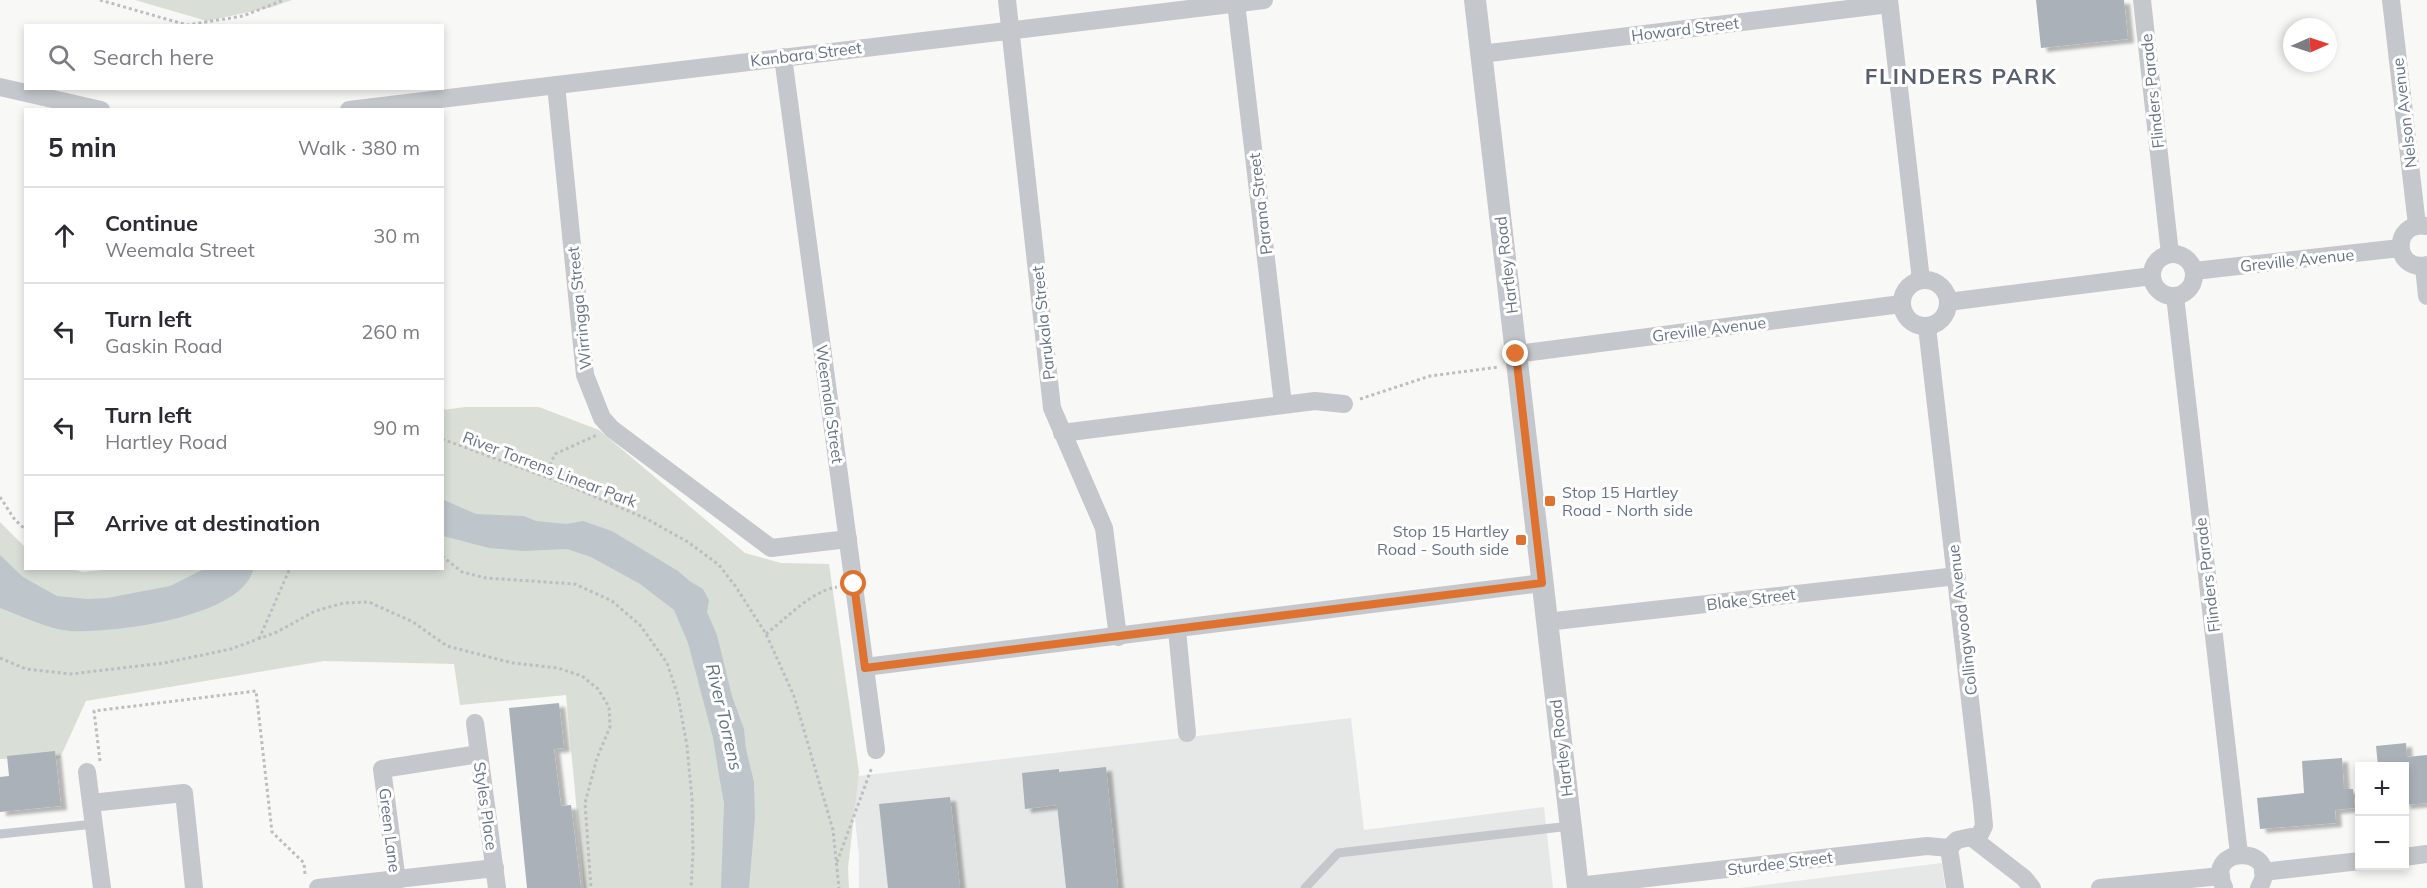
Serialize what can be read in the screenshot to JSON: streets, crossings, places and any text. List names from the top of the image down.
{
  "streets": {
    "street": [
      "Howard Street",
      "Kanbara Street",
      "Flinders Parade",
      "Nelson Avenue",
      "Parana Street",
      "Greville Avenue",
      "Hartley Road",
      "Wirringga Street",
      "Parukala Street",
      "Weemala Street",
      "Blake Street",
      "Collingwood Avenue",
      "Styles Place",
      "Green Lane",
      "Sturdee Street"
    ],
    "path": ["River Torrens Linear Park"]
  },
  "crossings": [
    ["Howard Street", "Hartley Road"],
    ["Kanbara Street", "Parana Street"],
    ["Kanbara Street", "Wirringga Street"],
    ["Kanbara Street", "Parukala Street"],
    ["Kanbara Street", "Weemala Street"],
    ["Flinders Parade", "Greville Avenue"],
    ["Greville Avenue", "Hartley Road"],
    ["Greville Avenue", "Collingwood Avenue"],
    ["Hartley Road", "Blake Street"],
    ["Hartley Road", "Sturdee Street"],
    ["Wirringga Street", "Weemala Street"],
    ["Blake Street", "Collingwood Avenue"],
    ["Collingwood Avenue", "Sturdee Street"],
    ["Styles Place", "Green Lane"]
  ],
  "districts": ["FLINDERS PARK"],
  "water": ["River Torrens"],
  "places": {
    "transit": ["Stop 15 Hartley Road - North side", "Stop 15 Hartley Road - South side"]
  },
  "north": "right",
  "page": {
    "search": "Search here",
    "heading": ["5 min", "Walk · 380 m"],
    "list": [
      ["Continue", "Weemala Street", "30 m"],
      ["Turn left", "Gaskin Road", "260 m"],
      ["Turn left", "Hartley Road", "90 m"],
      "Arrive at destination"
    ],
    "map_buttons": ["+", "−"]
  }
}
